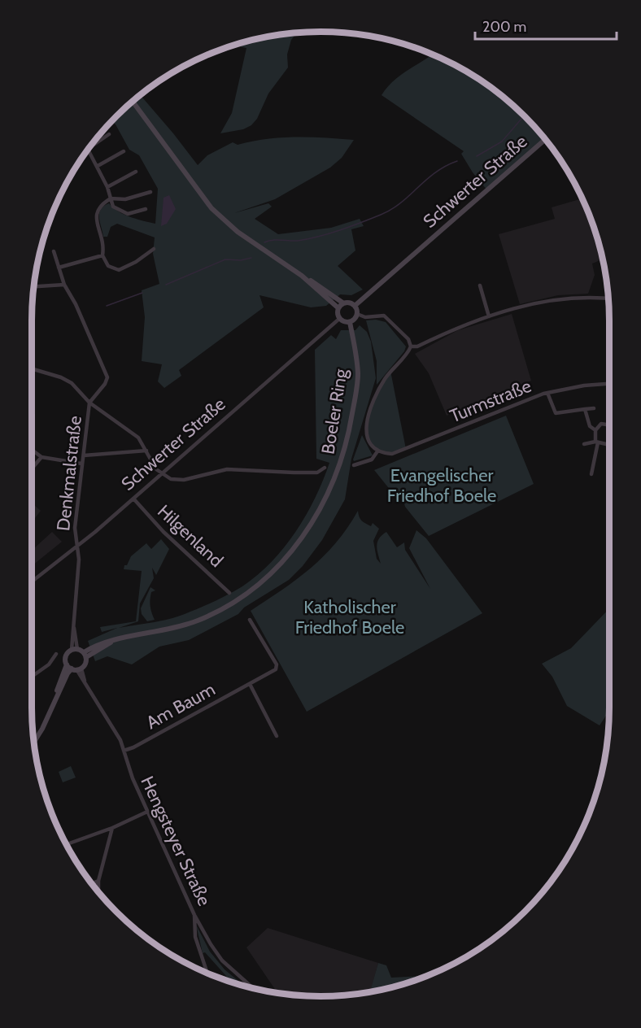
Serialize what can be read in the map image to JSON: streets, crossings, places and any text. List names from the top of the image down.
{
  "streets": {
    "main road": ["Schwerter Straße", "Boeler Ring"],
    "street": [
      "Turmstraße",
      "Denkmalstraße",
      "Hilgenland",
      "Am Baum",
      "Hengsteyer Straße"
    ]
  },
  "crossings": [
    ["Schwerter Straße", "Boeler Ring"],
    ["Schwerter Straße", "Denkmalstraße"],
    ["Schwerter Straße", "Hilgenland"],
    ["Boeler Ring", "Denkmalstraße"],
    ["Boeler Ring", "Hengsteyer Straße"],
    ["Denkmalstraße", "Hengsteyer Straße"],
    ["Am Baum", "Hengsteyer Straße"]
  ],
  "parks": ["Evangelischer Friedhof Boele", "Katholischer Friedhof Boele"],
  "scale_bar": "200 m"
}
